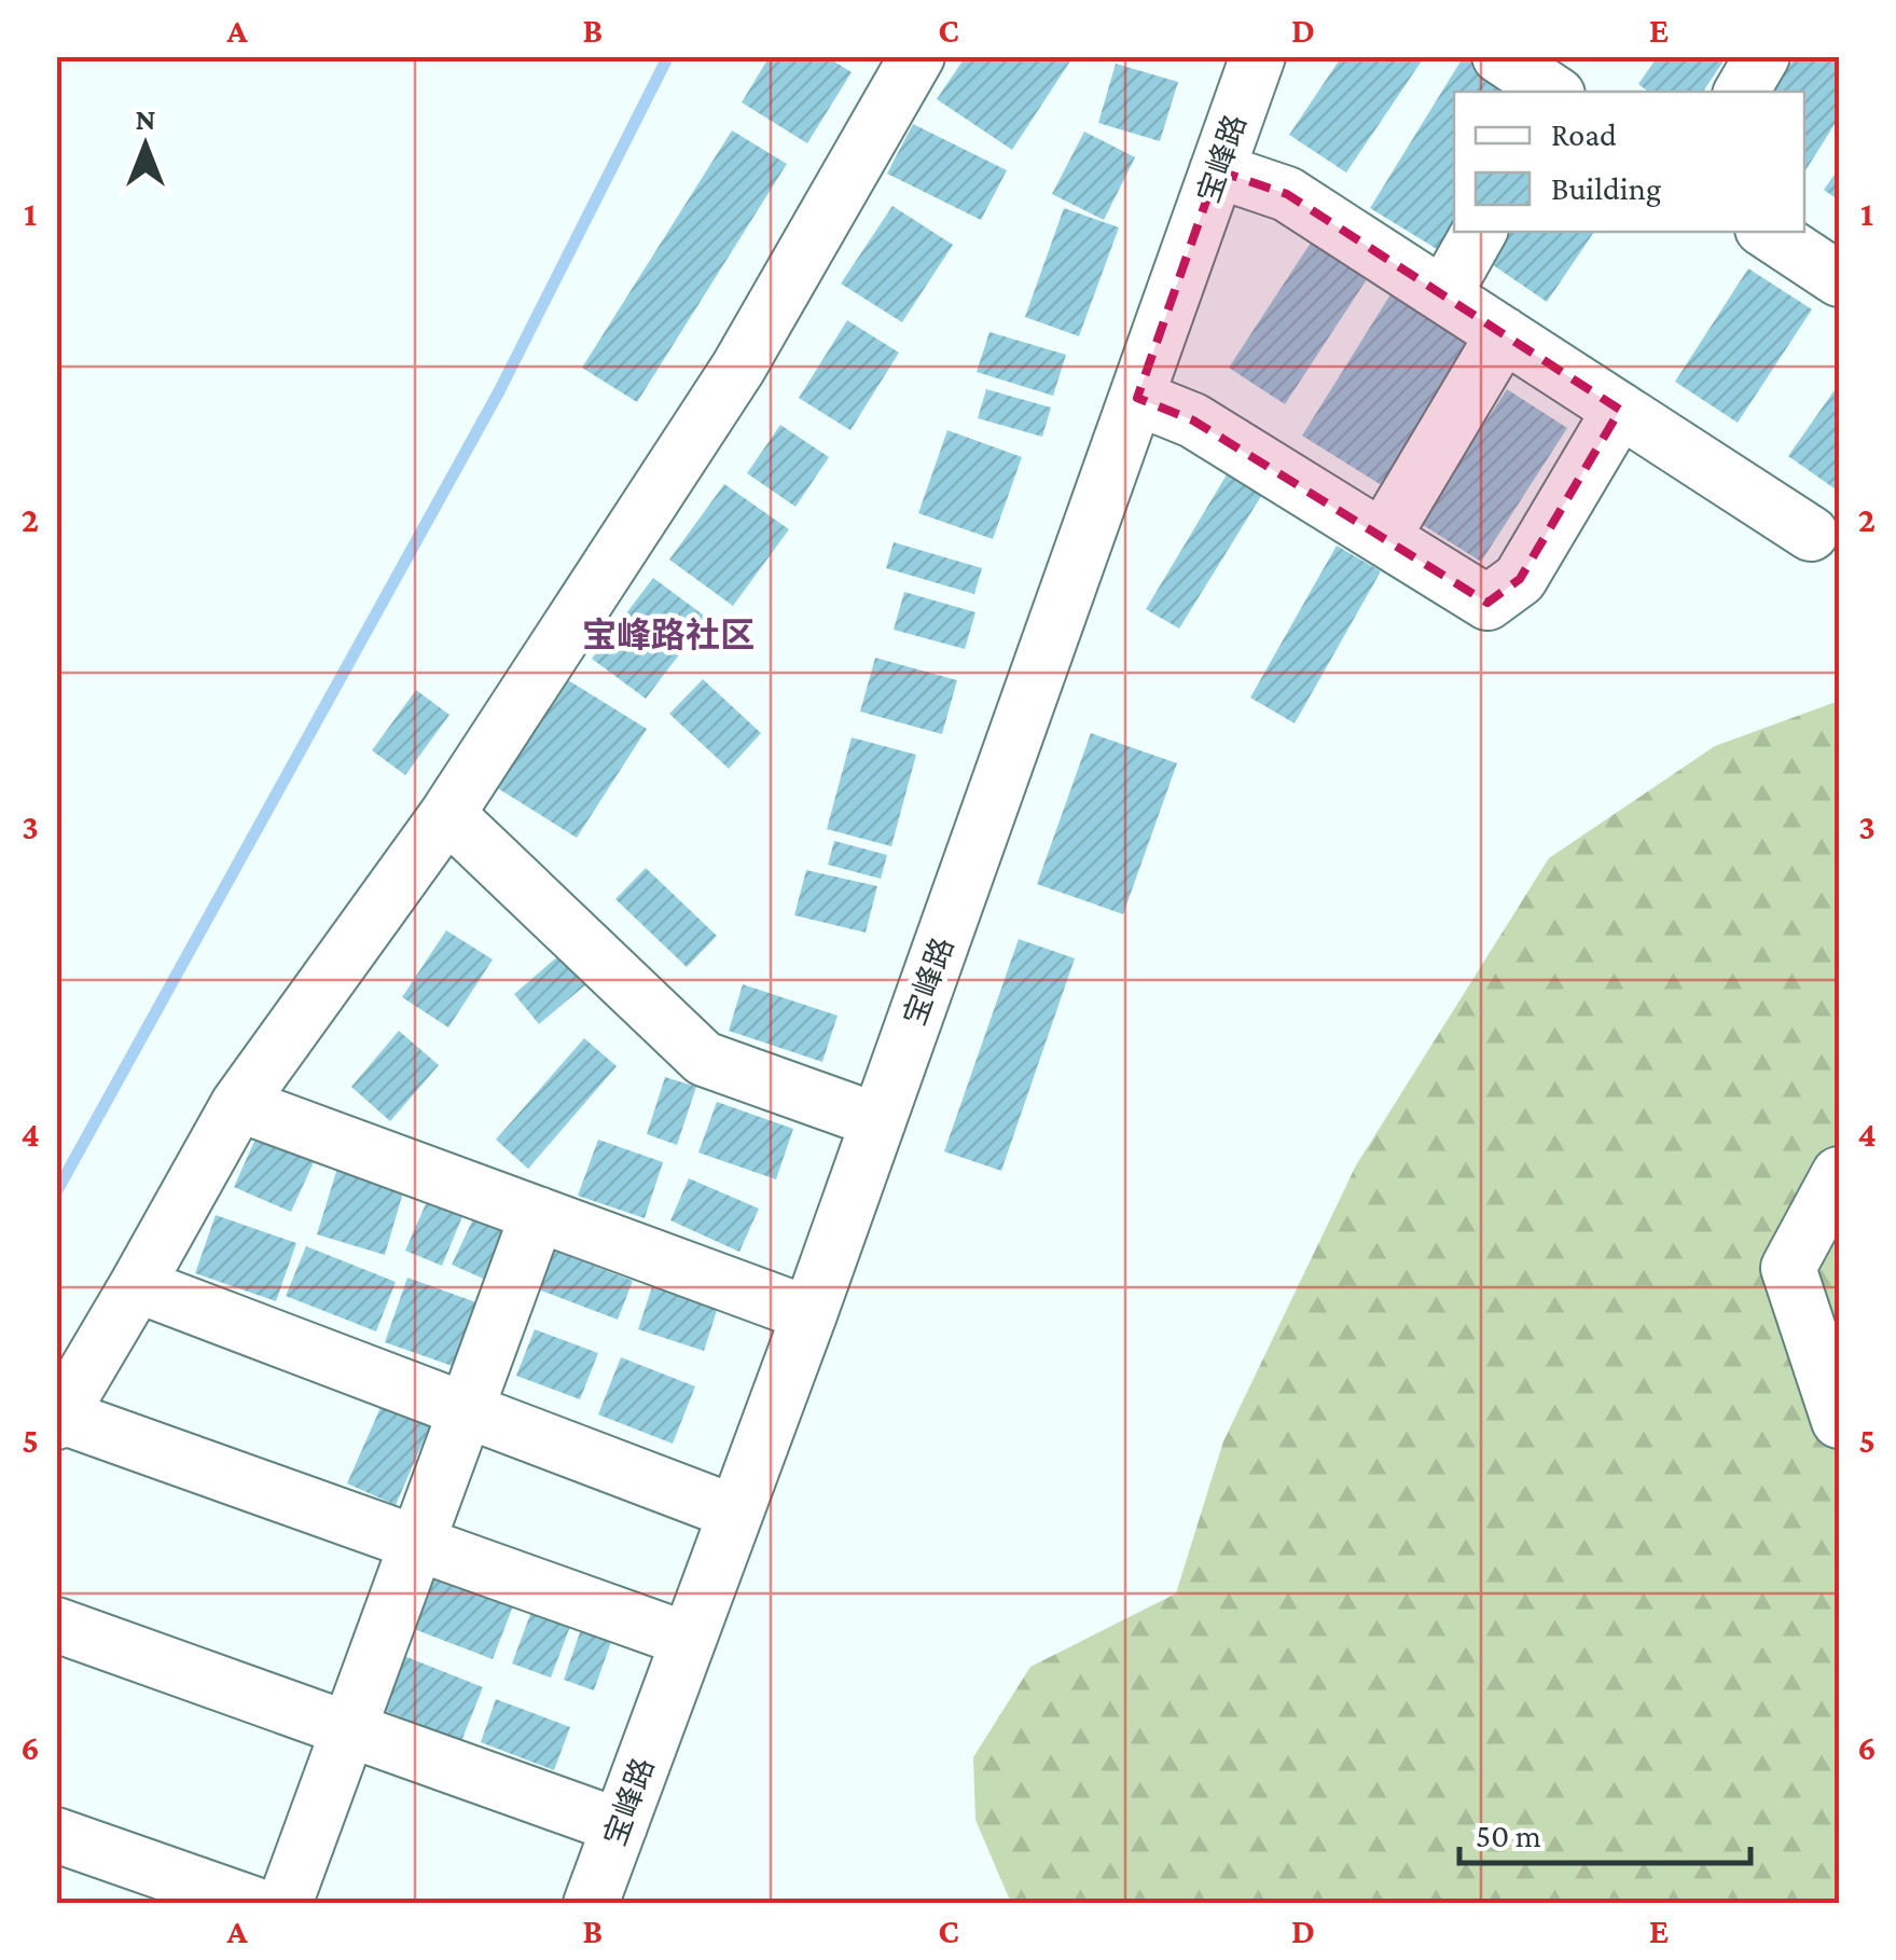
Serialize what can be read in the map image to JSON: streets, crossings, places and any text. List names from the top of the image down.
{
  "streets": {
    "street": ["宝峰路"]
  },
  "districts": ["宝峰路社区"],
  "legend": ["Road", "Building"],
  "scale_bar": "50 m",
  "north": "top",
  "grid": {
    "columns": [
      "A",
      "B",
      "C",
      "D",
      "E"
    ],
    "rows": [
      "1",
      "2",
      "3",
      "4",
      "5",
      "6"
    ]
  }
}
